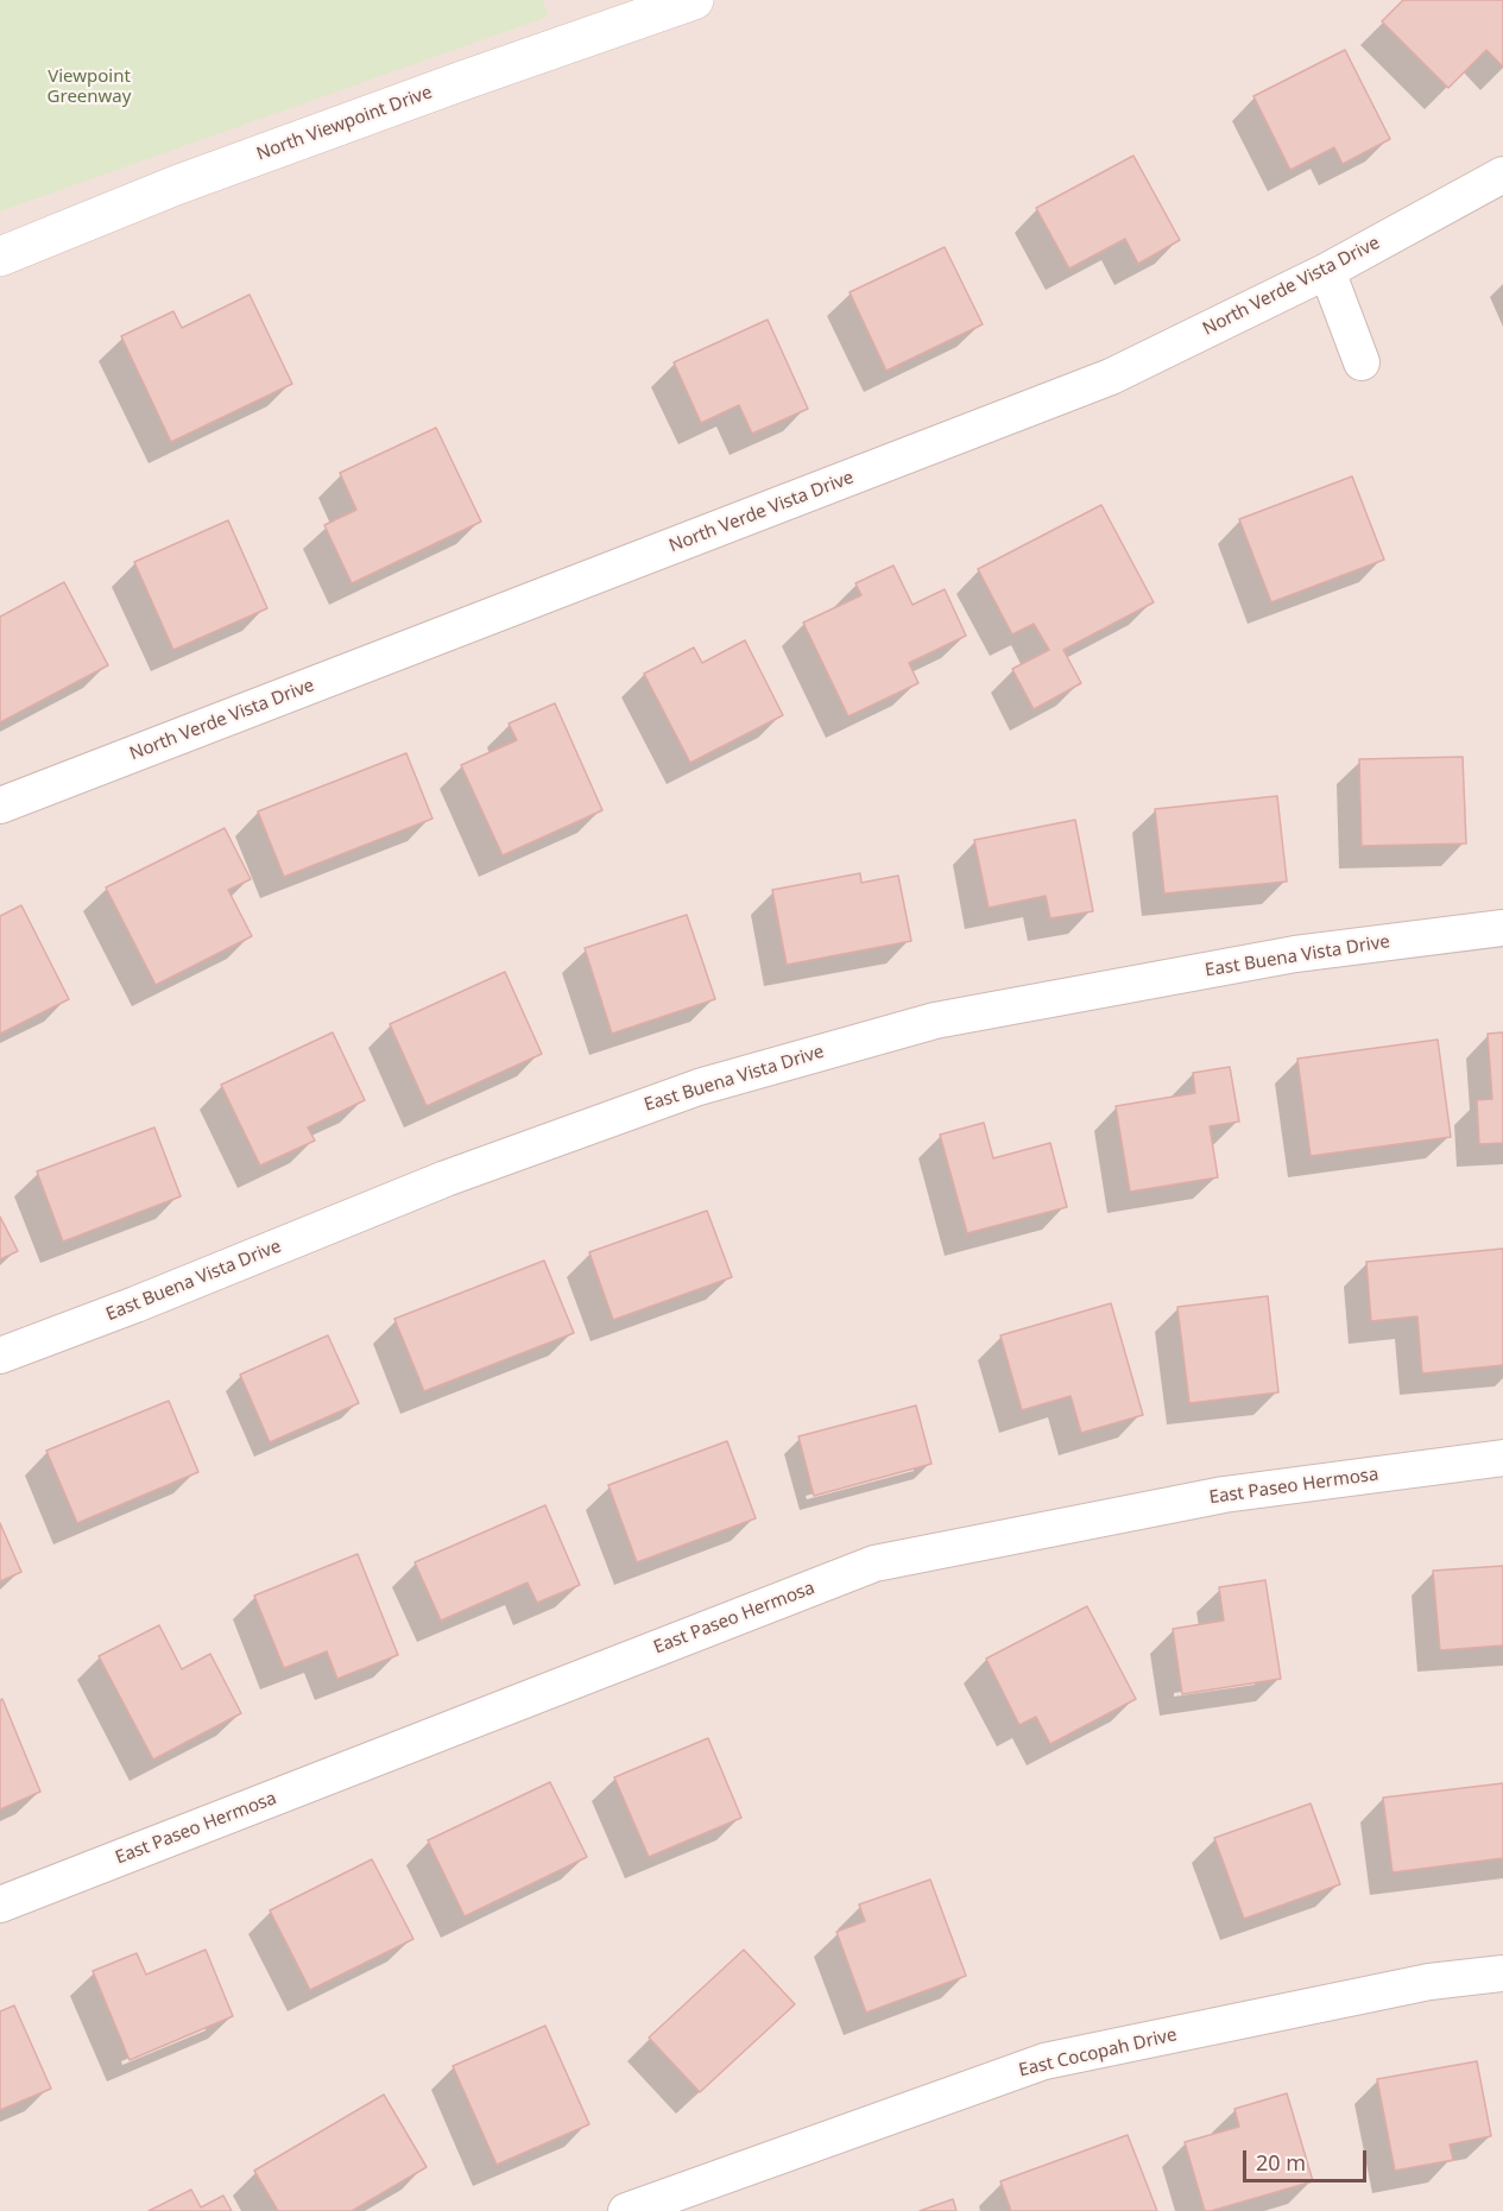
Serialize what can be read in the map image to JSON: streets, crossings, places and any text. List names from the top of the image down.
{
  "streets": {
    "street": [
      "North Viewpoint Drive",
      "North Verde Vista Drive",
      "East Buena Vista Drive",
      "East Paseo Hermosa",
      "East Cocopah Drive"
    ]
  },
  "parks": ["Viewpoint Greenway"],
  "scale_bar": "20 m"
}
